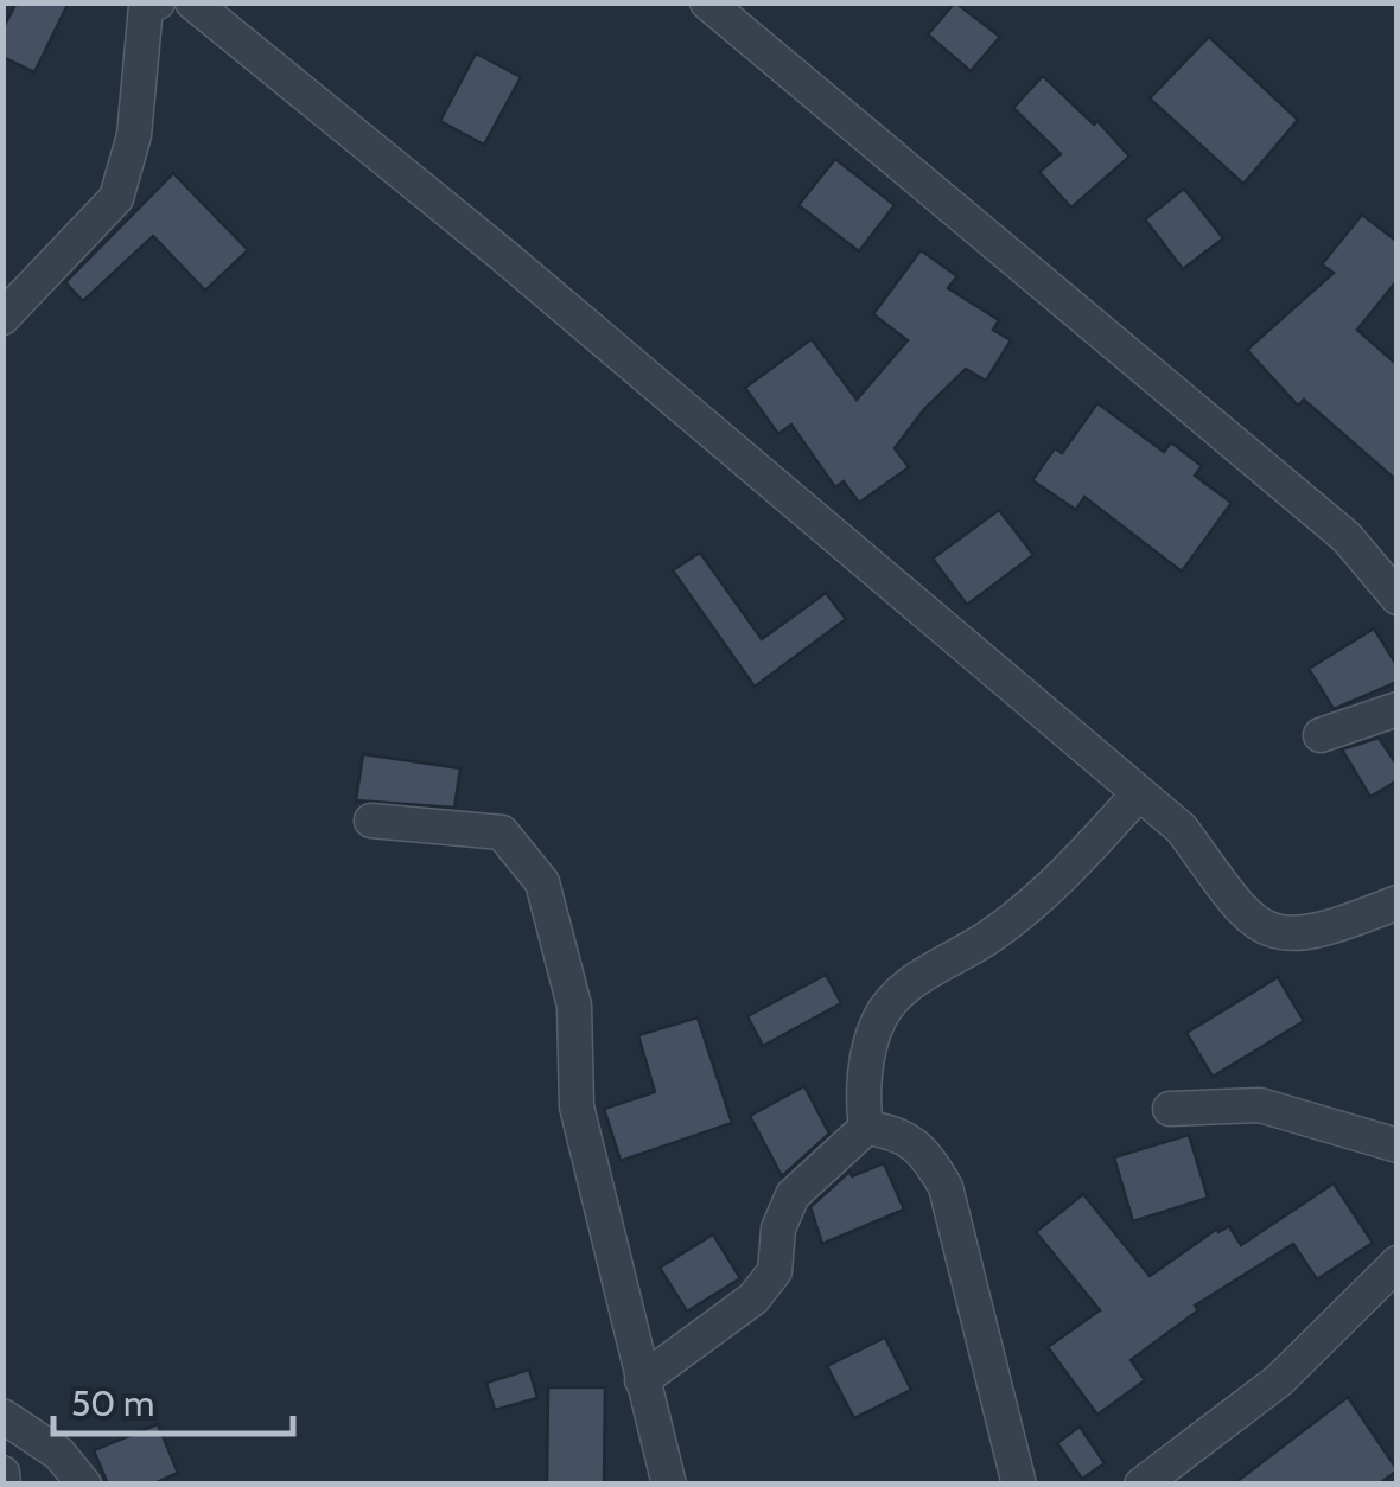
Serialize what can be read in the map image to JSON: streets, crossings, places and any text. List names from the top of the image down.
{
  "scale_bar": "50 m"
}
